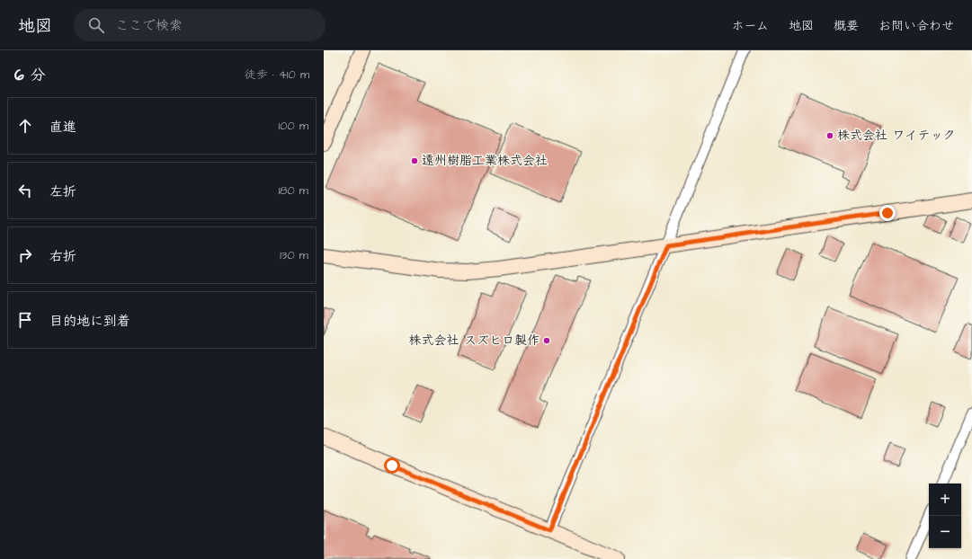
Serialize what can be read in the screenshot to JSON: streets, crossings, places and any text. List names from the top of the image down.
{
  "places": ["株式会社 ワイテック", "遠州樹脂工業株式会社", "株式会社 スズヒロ製作"],
  "page": {
    "header": "地図",
    "search": "ここで検索",
    "nav": [
      "ホーム",
      "地図",
      "概要",
      "お問い合わせ"
    ],
    "heading": ["6 分", "徒歩 · 410 m"],
    "list": [
      ["直進", "100 m"],
      ["左折", "180 m"],
      ["右折", "130 m"],
      "目的地に到着"
    ],
    "map_buttons": ["+", "−"]
  }
}
